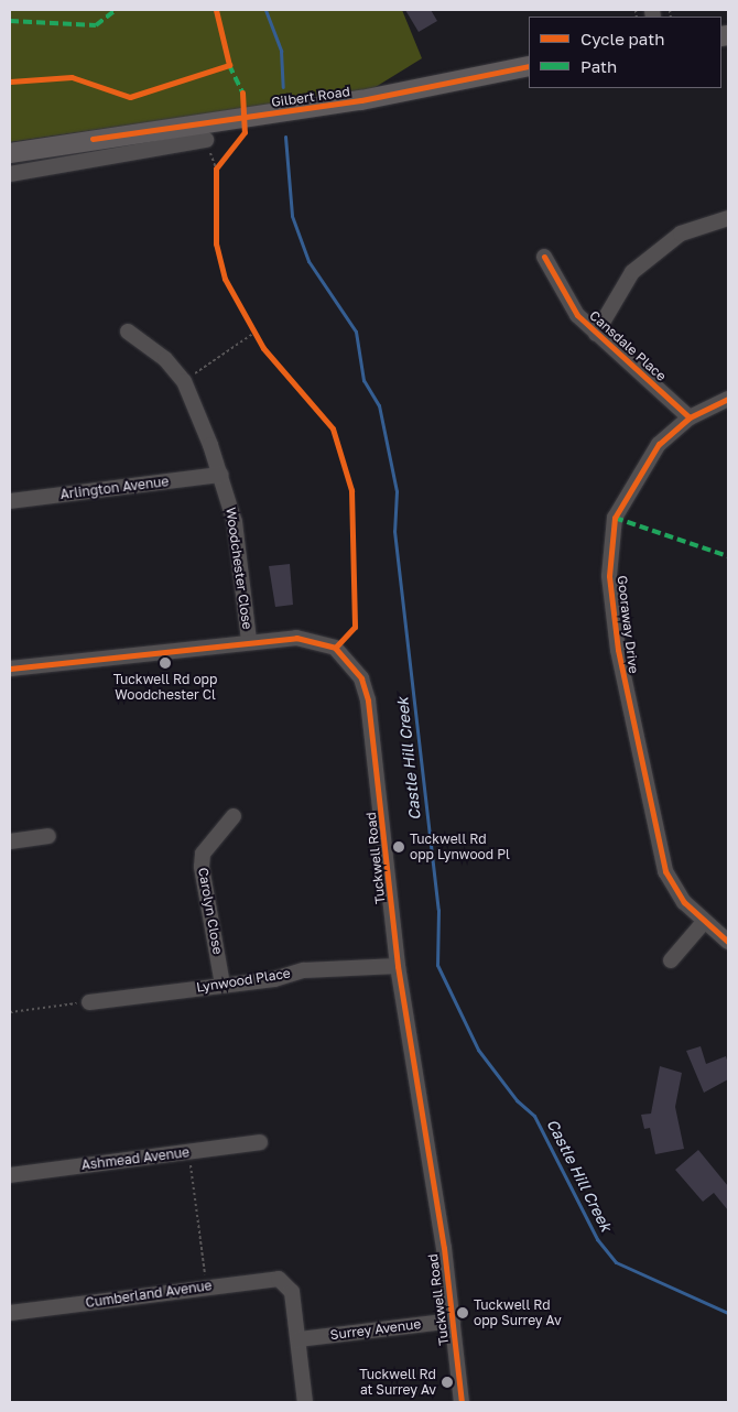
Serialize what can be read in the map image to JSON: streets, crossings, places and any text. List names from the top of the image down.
{
  "streets": {
    "main road": ["Gilbert Road"],
    "street": [
      "Cansdale Place",
      "Arlington Avenue",
      "Woodchester Close",
      "Gooraway Drive",
      "Tuckwell Road",
      "Carolyn Close",
      "Lynwood Place",
      "Ashmead Avenue",
      "Cumberland Avenue",
      "Surrey Avenue"
    ]
  },
  "crossings": [
    ["Cansdale Place", "Gooraway Drive"],
    ["Arlington Avenue", "Woodchester Close"],
    ["Woodchester Close", "Tuckwell Road"],
    ["Tuckwell Road", "Lynwood Place"],
    ["Tuckwell Road", "Surrey Avenue"],
    ["Carolyn Close", "Lynwood Place"],
    ["Cumberland Avenue", "Surrey Avenue"]
  ],
  "water": ["Castle Hill Creek"],
  "places": [
    "Tuckwell Rd opp Woodchester Cl",
    "Tuckwell Rd opp Lynwood Pl",
    "Tuckwell Rd opp Surrey Av",
    "Tuckwell Rd at Surrey Av"
  ],
  "legend": ["Cycle path", "Path"]
}
